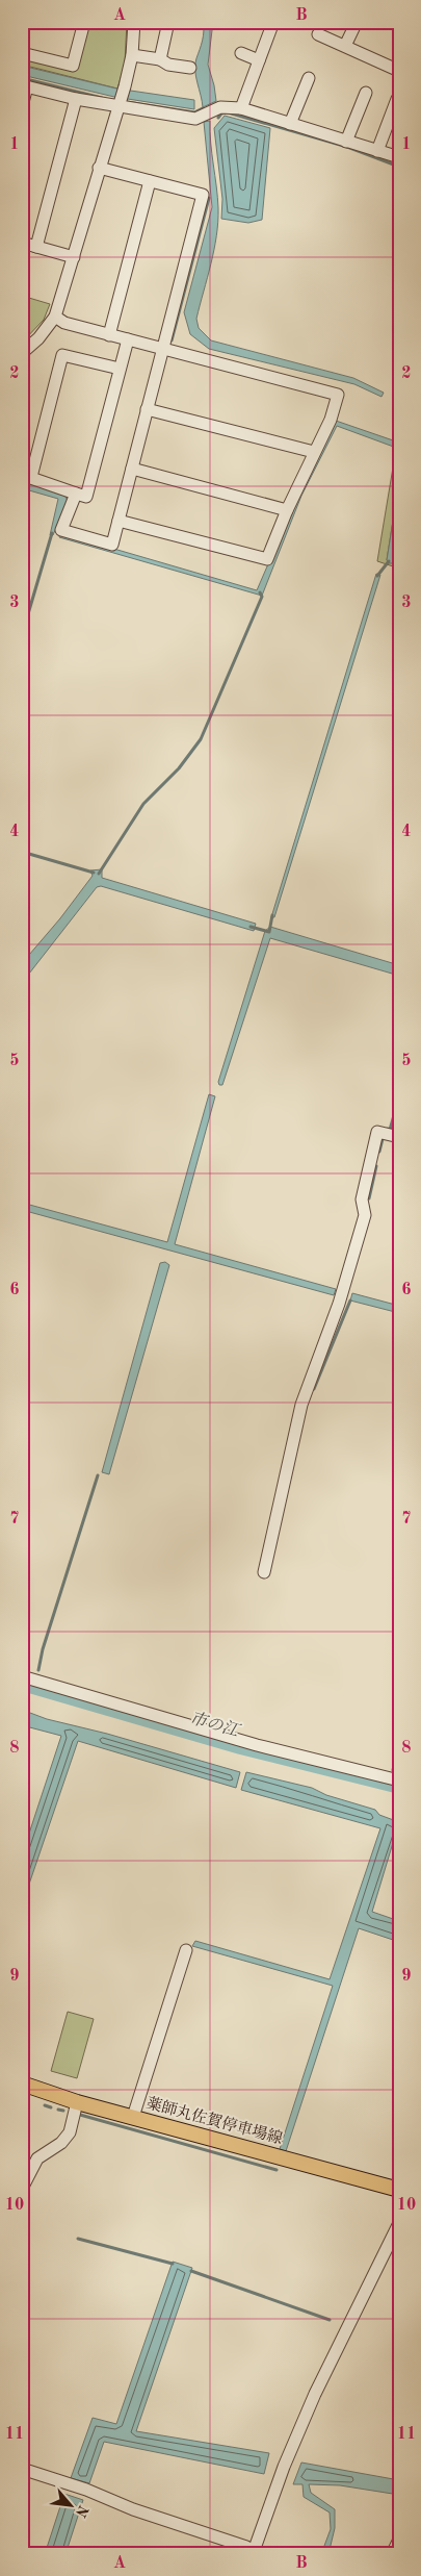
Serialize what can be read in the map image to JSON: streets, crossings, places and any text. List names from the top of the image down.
{
  "streets": {
    "main road": ["薬師丸佐賀停車場線"]
  },
  "water": ["市の江"],
  "north": "bottom right",
  "grid": {
    "columns": ["A", "B"],
    "rows": [
      "1",
      "2",
      "3",
      "4",
      "5",
      "6",
      "7",
      "8",
      "9",
      "10",
      "11"
    ]
  }
}
